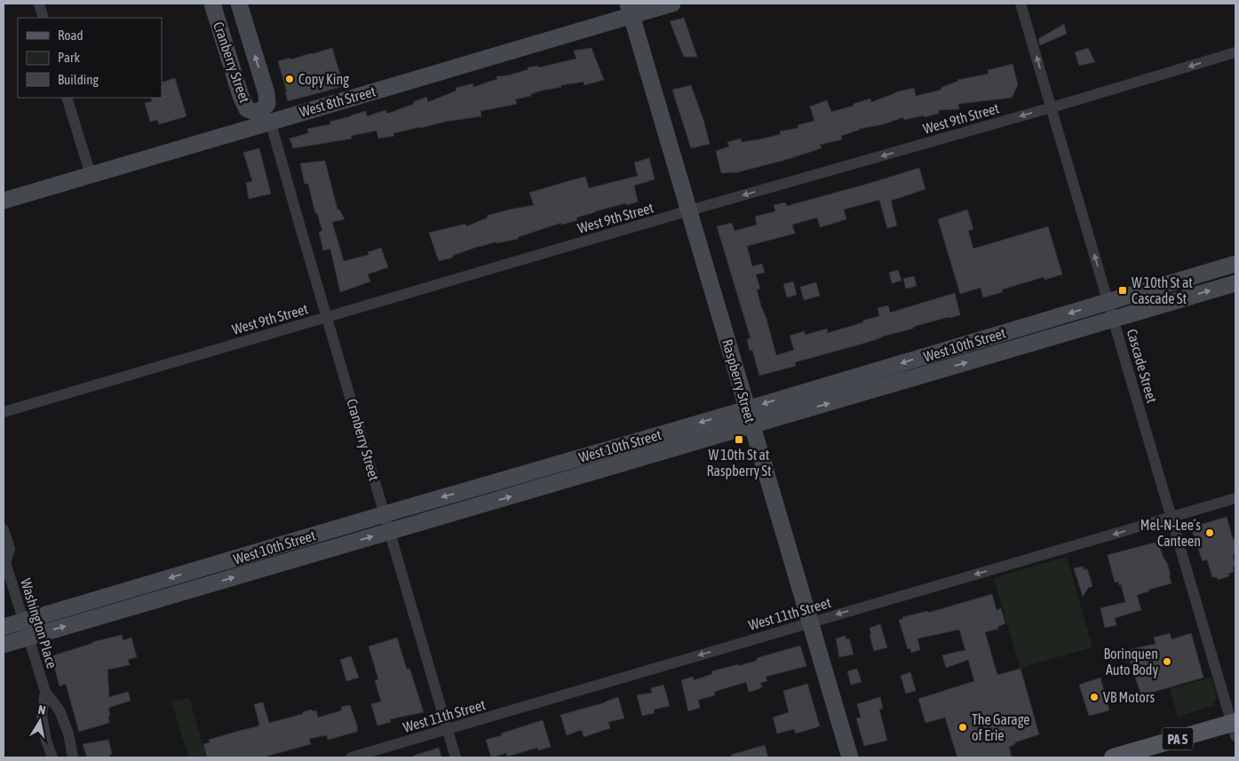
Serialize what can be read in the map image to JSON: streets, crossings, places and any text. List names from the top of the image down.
{
  "streets": {
    "main road": ["PA 5"],
    "street": [
      "Cranberry Street",
      "West 8th Street",
      "West 9th Street",
      "West 10th Street",
      "Cascade Street",
      "Raspberry Street",
      "West 11th Street",
      "Washington Place"
    ]
  },
  "crossings": [
    ["Cranberry Street", "West 8th Street"],
    ["Cranberry Street", "West 9th Street"],
    ["Cranberry Street", "West 10th Street"],
    ["Cranberry Street", "West 11th Street"],
    ["West 8th Street", "Raspberry Street"],
    ["West 9th Street", "Cascade Street"],
    ["West 9th Street", "Raspberry Street"],
    ["West 10th Street", "Cascade Street"],
    ["West 10th Street", "Raspberry Street"],
    ["West 10th Street", "Washington Place"],
    ["Cascade Street", "West 11th Street"],
    ["Cascade Street", "PA 5"],
    ["Raspberry Street", "West 11th Street"]
  ],
  "one_way": ["West 9th Street", "Cascade Street", "West 11th Street"],
  "places": {
    "other": [
      "Copy King",
      "Mel-N-Lee´s Canteen",
      "Borinquen Auto Body",
      "VB Motors",
      "The Garage of Erie"
    ],
    "transit": ["W 10th St at Cascade St", "W 10th St at Raspberry St"]
  },
  "legend": ["Road", "Park", "Building"],
  "north": "top"
}
